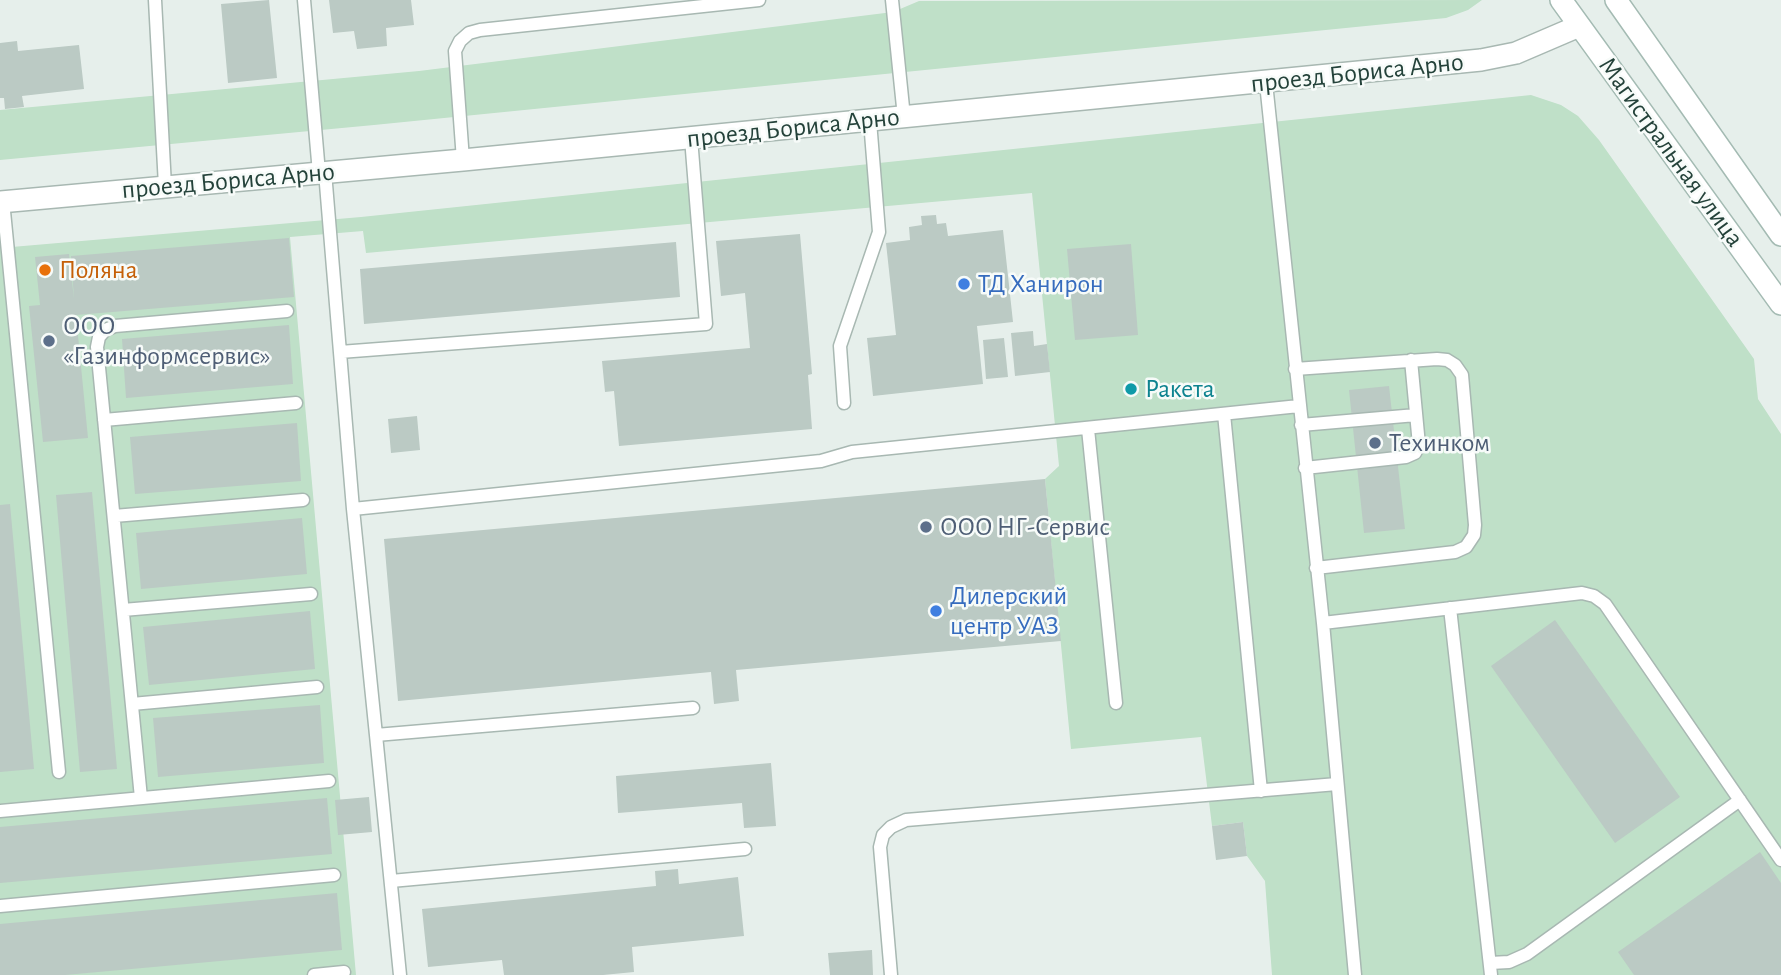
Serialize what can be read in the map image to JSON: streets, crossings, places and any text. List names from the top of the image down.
{
  "streets": {
    "street": ["проезд Бориса Арно", "Магистральная улица"]
  },
  "crossings": [
    ["проезд Бориса Арно", "Магистральная улица"]
  ],
  "places": [
    "Поляна",
    "ТД Ханирон",
    "ООО «Газинформсервис»",
    "Ракета",
    "Техинком",
    "ООО НГ-Сервис",
    "Дилерский центр УАЗ"
  ]
}
